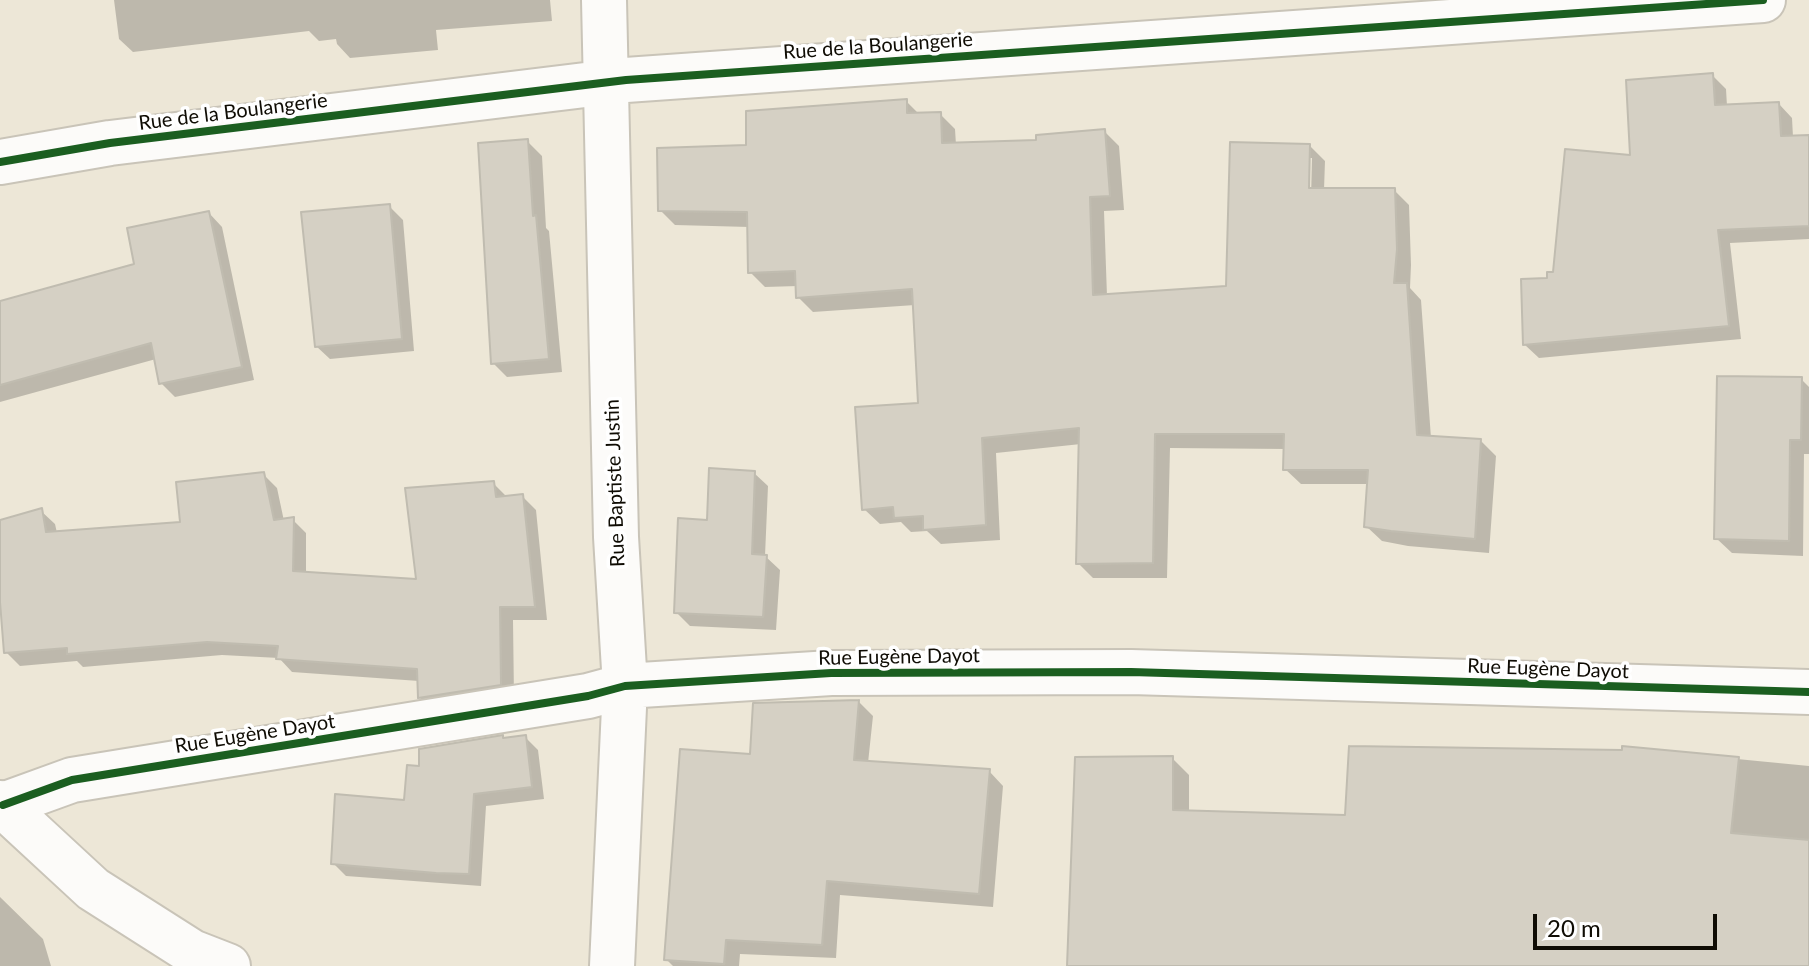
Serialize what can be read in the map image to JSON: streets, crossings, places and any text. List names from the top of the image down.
{
  "streets": {
    "street": ["Rue de la Boulangerie", "Rue Baptiste Justin", "Rue Eugène Dayot"]
  },
  "crossings": [
    ["Rue de la Boulangerie", "Rue Baptiste Justin"],
    ["Rue Baptiste Justin", "Rue Eugène Dayot"]
  ],
  "scale_bar": "20 m"
}
